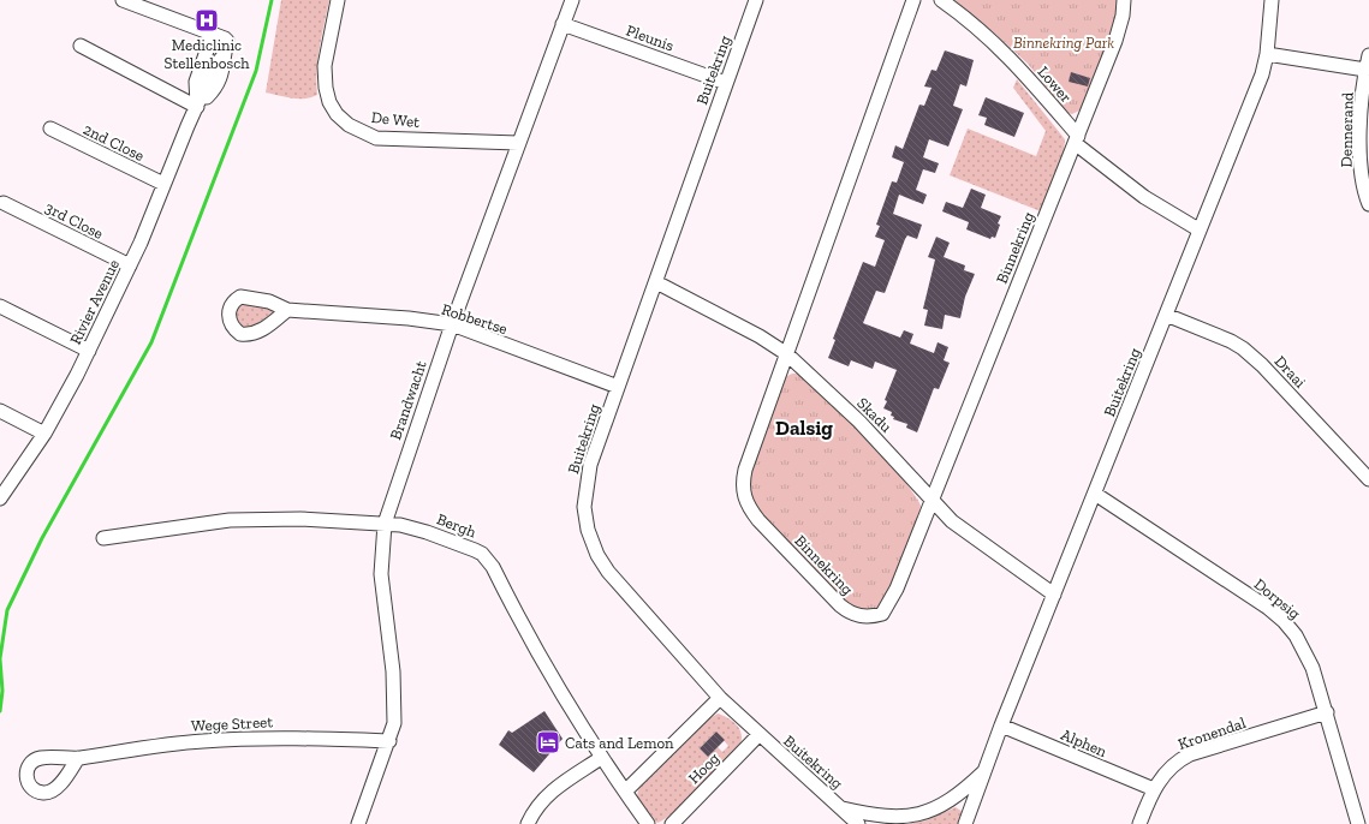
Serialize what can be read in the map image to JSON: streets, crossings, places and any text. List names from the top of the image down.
{
  "streets": {
    "street": [
      "Pleunis",
      "Buitekring",
      "Lower",
      "De Wet",
      "Dennerand",
      "2nd Close",
      "3rd Close",
      "Binnekring",
      "Rivier Avenue",
      "Robbertse",
      "Draai",
      "Brandwacht",
      "Skadu",
      "Bergh",
      "Dorpsig",
      "Wege Street",
      "Kronendal",
      "Alphen",
      "Hoog"
    ]
  },
  "crossings": [
    ["Pleunis", "Buitekring"],
    ["Pleunis", "Brandwacht"],
    ["Buitekring", "Lower"],
    ["Buitekring", "Robbertse"],
    ["Buitekring", "Draai"],
    ["Buitekring", "Skadu"],
    ["Buitekring", "Dorpsig"],
    ["Buitekring", "Alphen"],
    ["Buitekring", "Hoog"],
    ["Lower", "Binnekring"],
    ["De Wet", "Brandwacht"],
    ["2nd Close", "Rivier Avenue"],
    ["3rd Close", "Rivier Avenue"],
    ["Binnekring", "Skadu"],
    ["Robbertse", "Brandwacht"],
    ["Brandwacht", "Bergh"],
    ["Brandwacht", "Wege Street"],
    ["Dorpsig", "Kronendal"],
    ["Kronendal", "Alphen"]
  ],
  "districts": ["Dalsig"],
  "parks": ["Binnekring Park"],
  "places": {
    "hospital": ["Mediclinic Stellenbosch"],
    "hotel": ["Cats and Lemon"]
  }
}
